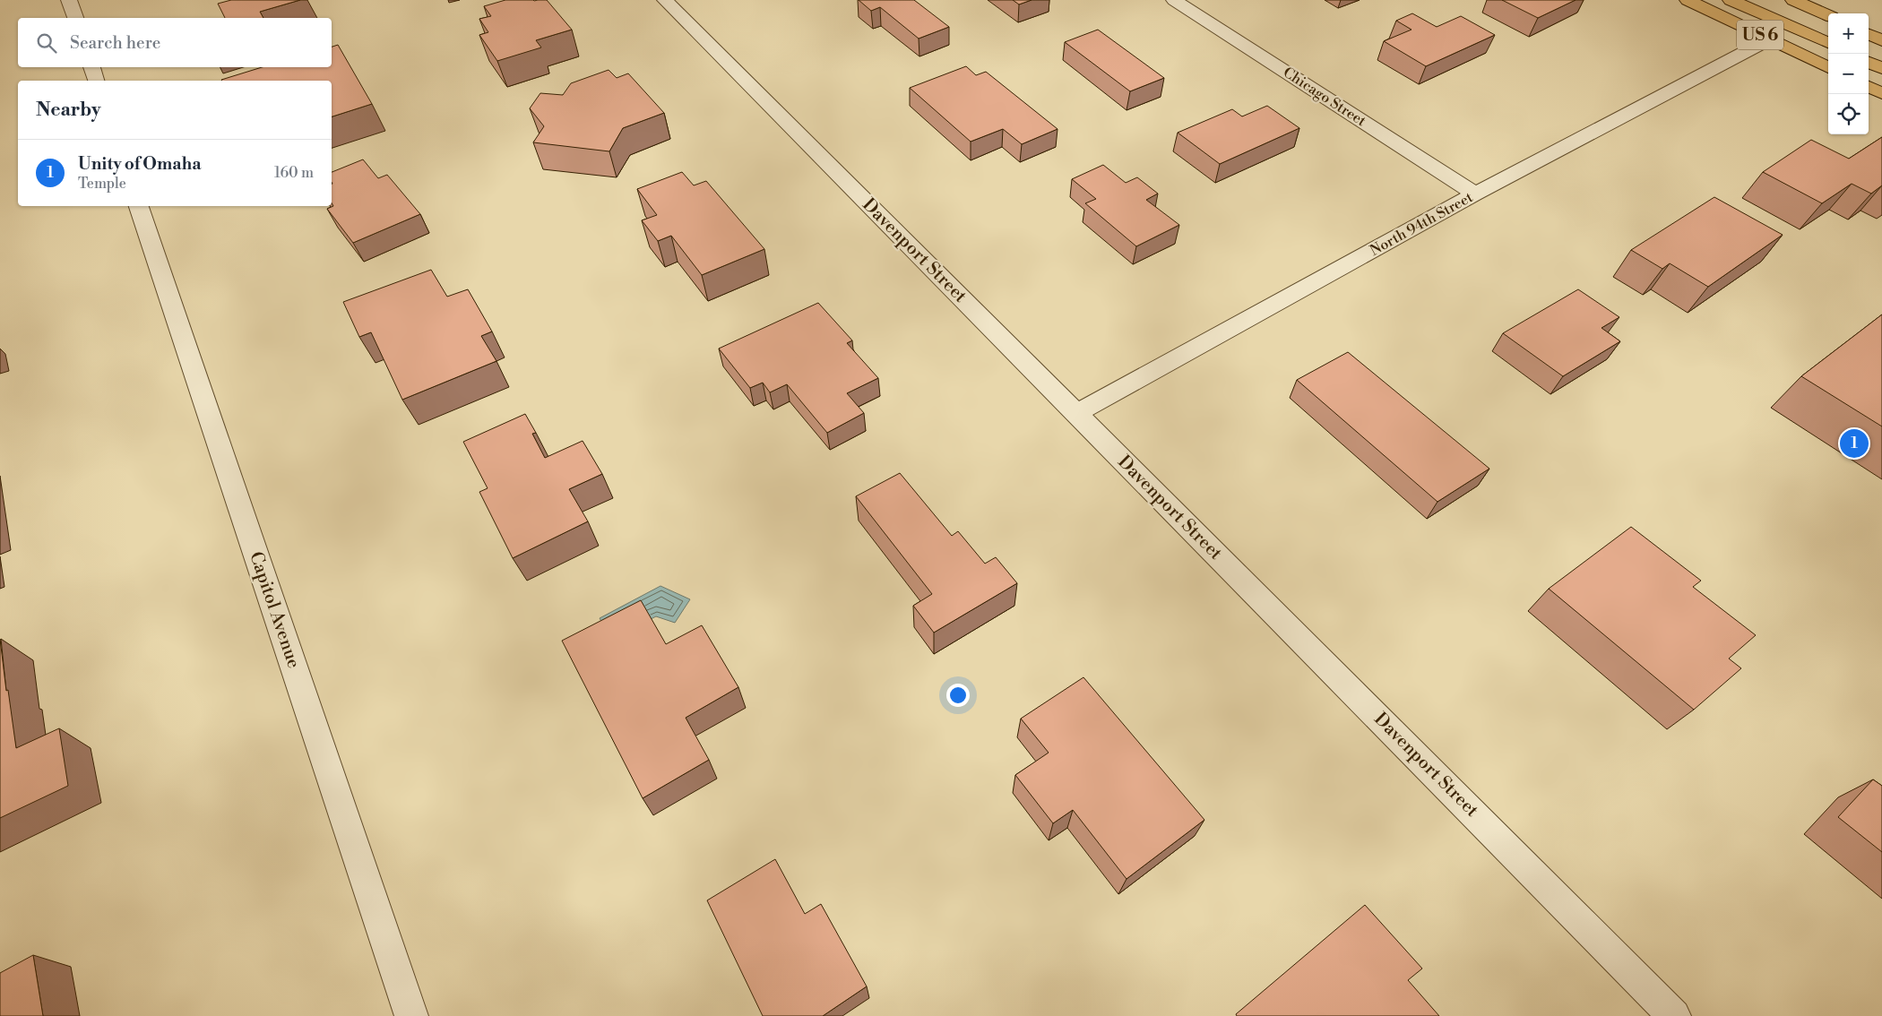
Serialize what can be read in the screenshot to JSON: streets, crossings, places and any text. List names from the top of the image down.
{
  "streets": {
    "highway": ["US 6"],
    "street": [
      "Chicago Street",
      "North 94th Street",
      "Davenport Street",
      "Capitol Avenue"
    ]
  },
  "crossings": [
    ["US 6", "North 94th Street"],
    ["Chicago Street", "North 94th Street"],
    ["North 94th Street", "Davenport Street"]
  ],
  "page": {
    "map_buttons": ["+", "−"],
    "search": "Search here",
    "heading": "Nearby",
    "list": [
      {
        "mark": "1",
        "name": "Unity of Omaha",
        "note": "Temple",
        "value": "160 m"
      }
    ],
    "pins": "1"
  }
}
